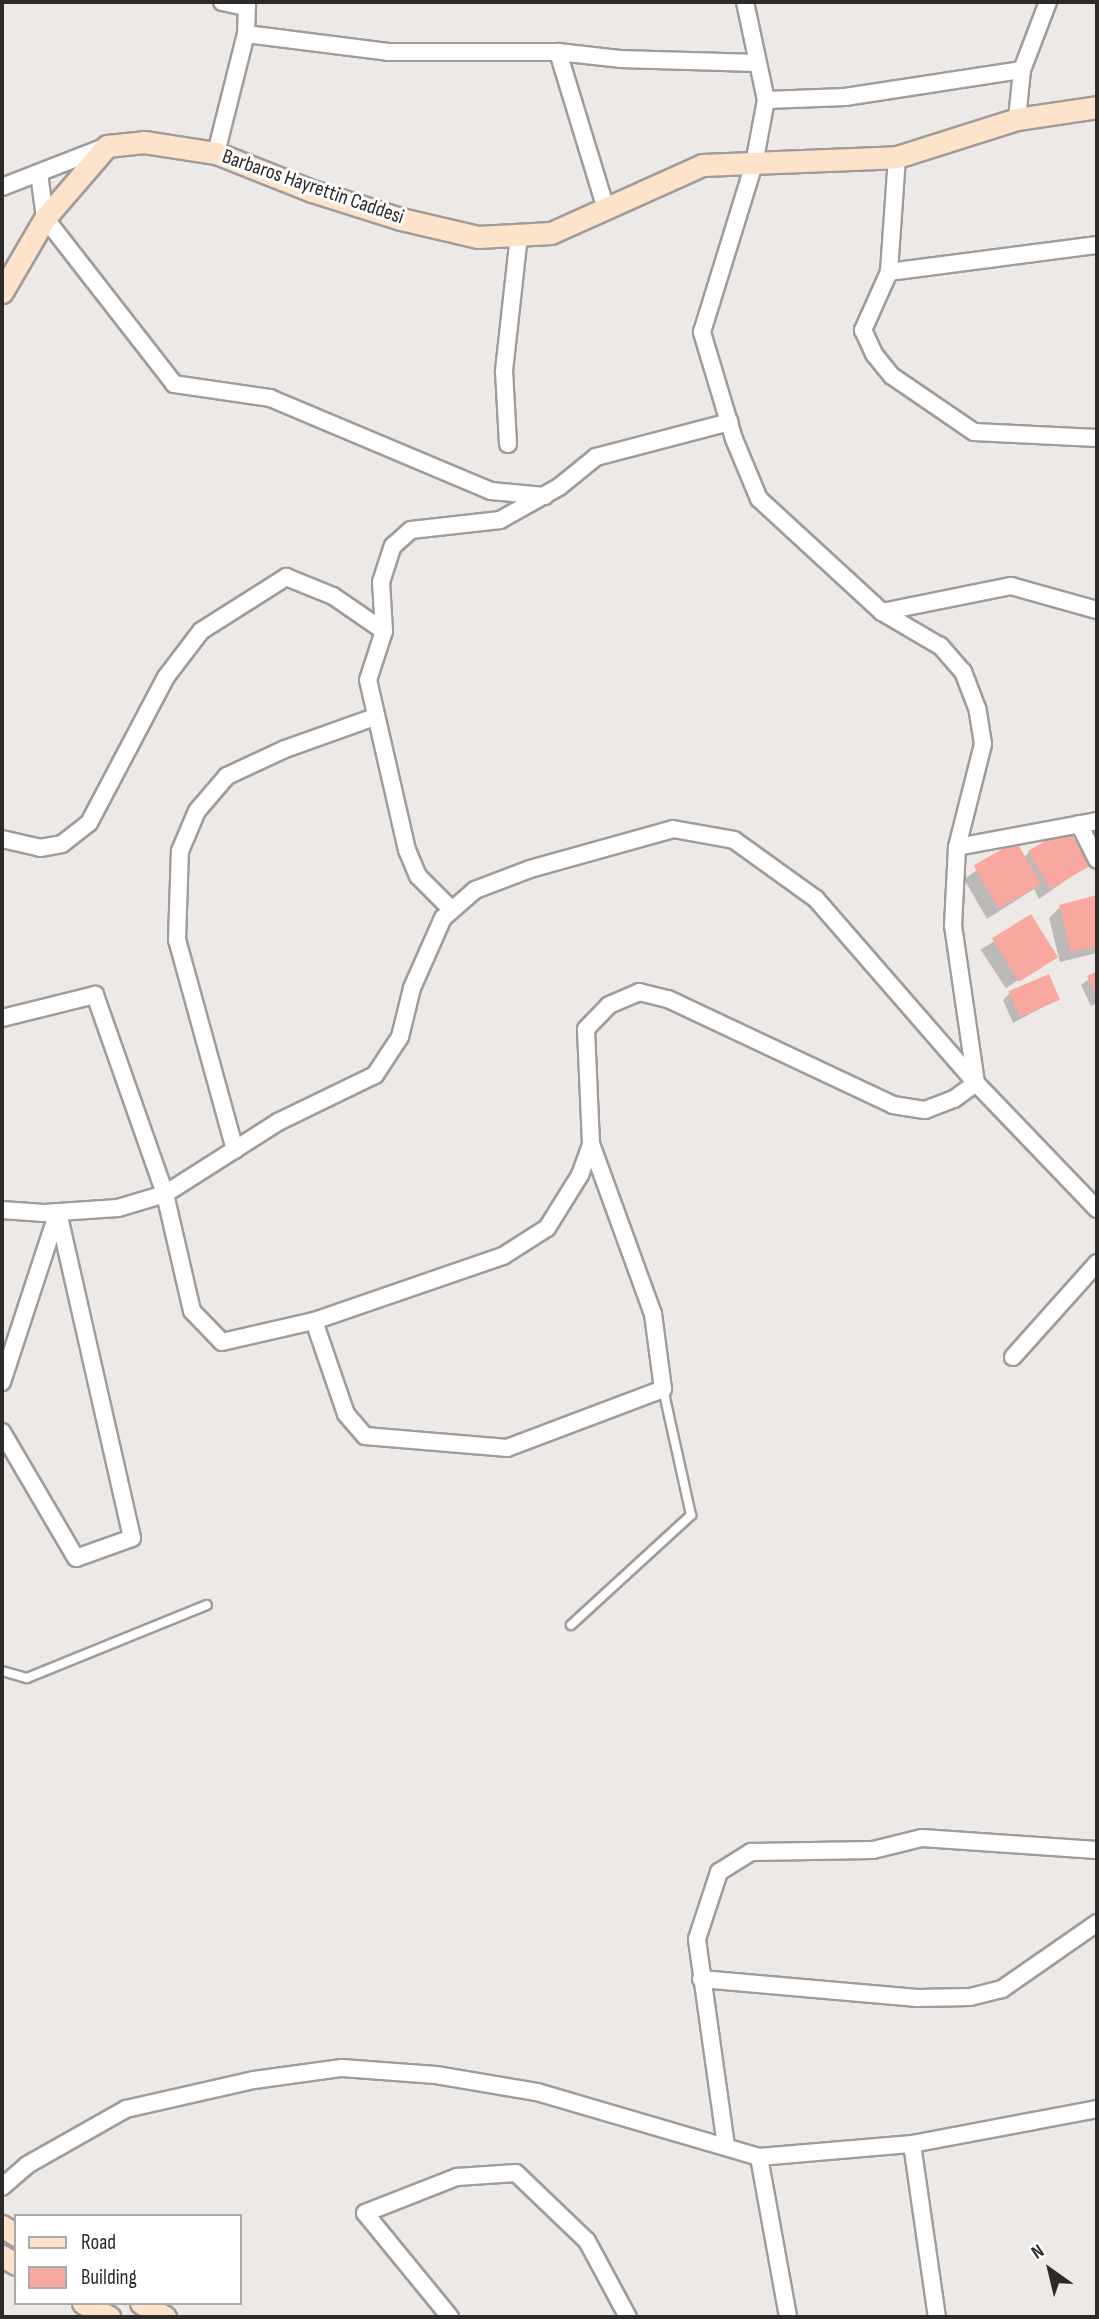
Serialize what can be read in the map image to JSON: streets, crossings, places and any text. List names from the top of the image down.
{
  "streets": {
    "street": ["Barbaros Hayrettin Caddesi"]
  },
  "legend": ["Road", "Building"],
  "north": "top left"
}
